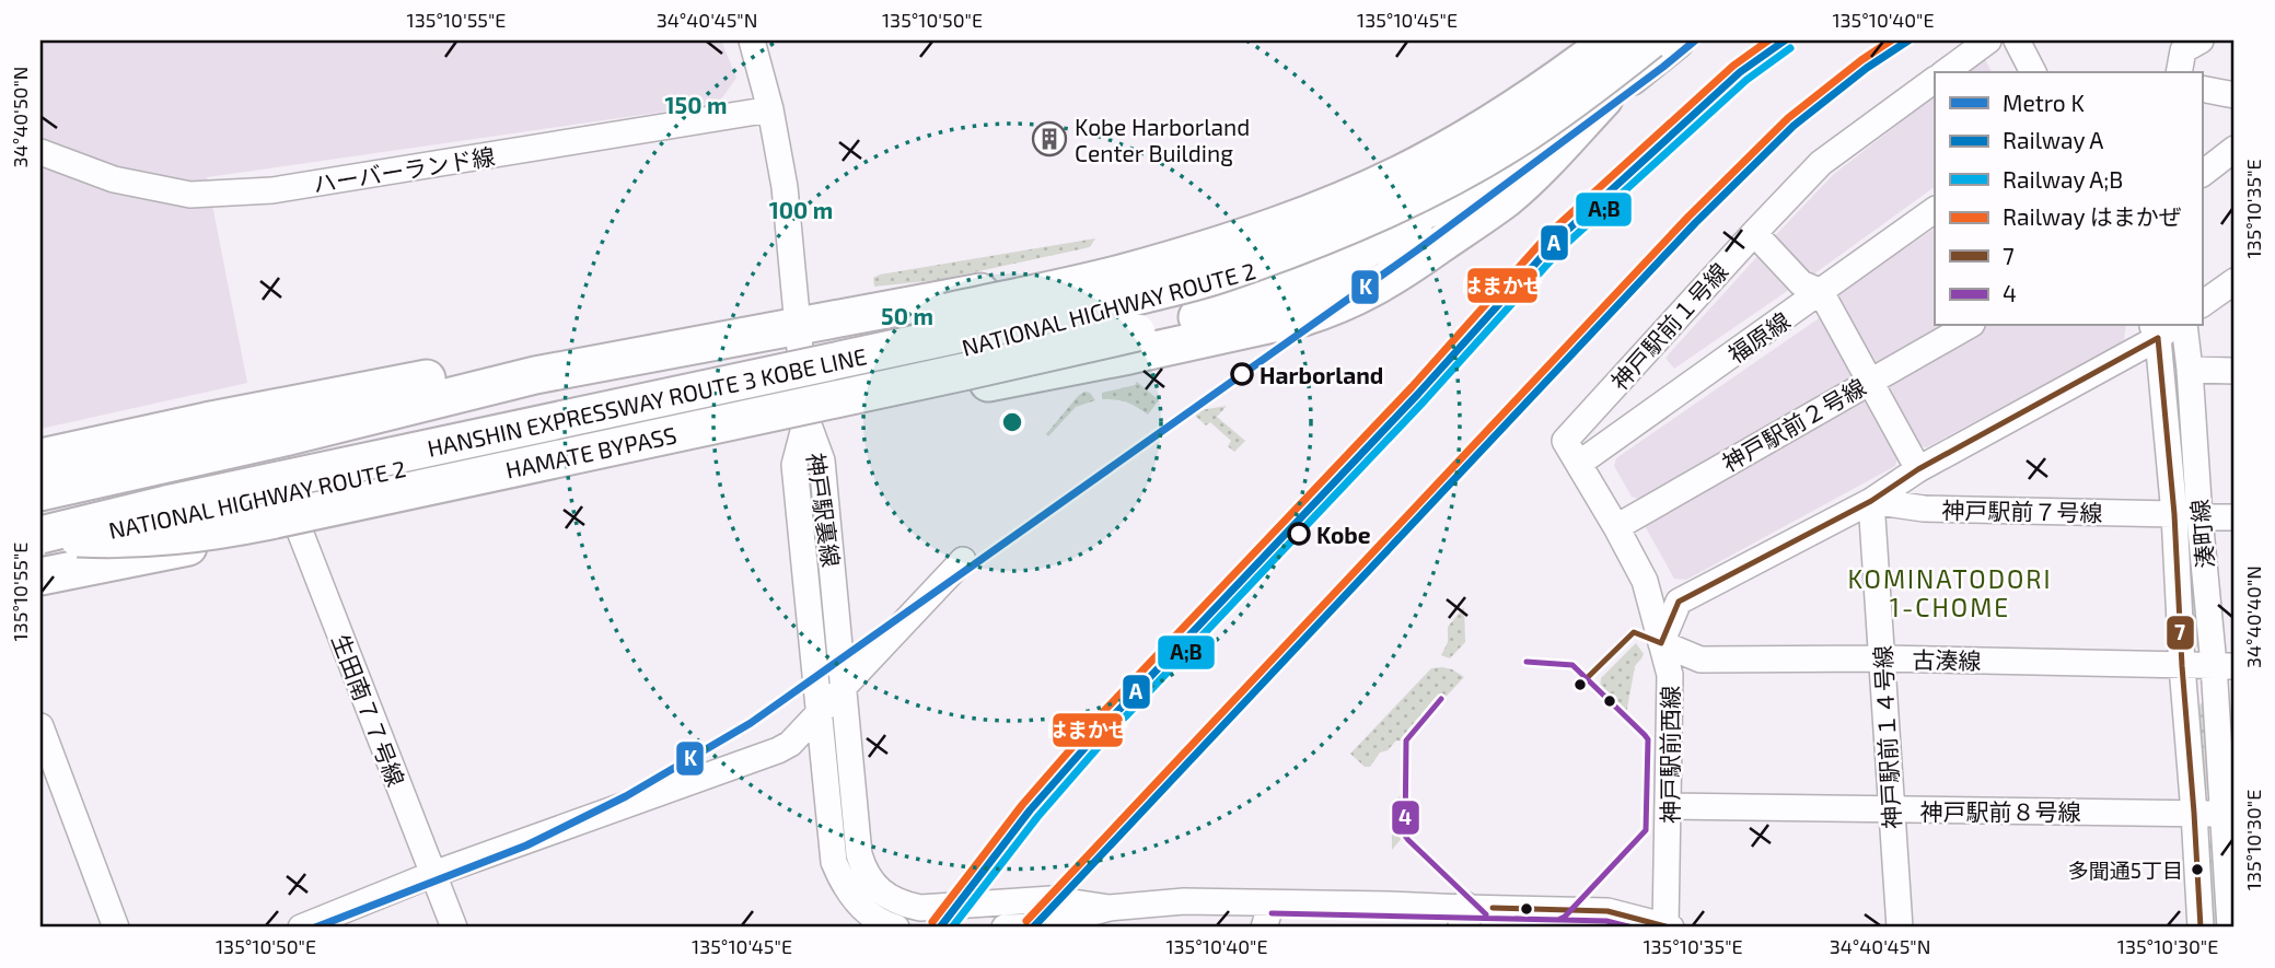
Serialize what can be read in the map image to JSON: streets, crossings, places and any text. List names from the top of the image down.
{
  "streets": {
    "highway": ["NATIONAL HIGHWAY ROUTE 2", "HANSHIN EXPRESSWAY ROUTE 3 KOBE LINE", "HAMATE BYPASS"],
    "street": [
      "ハーバーランド線",
      "神戸駅前１号線",
      "福原線",
      "神戸駅前２号線",
      "神戸駅裏線",
      "神戸駅前７号線",
      "湊町線",
      "古湊線",
      "生田南７７号線",
      "神戸駅前１４号線",
      "神戸駅前西線",
      "神戸駅前８号線"
    ]
  },
  "crossings": [
    ["NATIONAL HIGHWAY ROUTE 2", "HAMATE BYPASS"],
    ["NATIONAL HIGHWAY ROUTE 2", "神戸駅裏線"],
    ["NATIONAL HIGHWAY ROUTE 2", "生田南７７号線"],
    ["神戸駅前１号線", "福原線"],
    ["神戸駅前１号線", "神戸駅前西線"],
    ["福原線", "神戸駅前西線"],
    ["HANSHIN EXPRESSWAY ROUTE 3 KOBE LINE", "HAMATE BYPASS"],
    ["神戸駅前２号線", "神戸駅前西線"],
    ["神戸駅前７号線", "湊町線"],
    ["神戸駅前７号線", "神戸駅前１４号線"],
    ["湊町線", "古湊線"],
    ["湊町線", "神戸駅前８号線"],
    ["古湊線", "神戸駅前１４号線"],
    ["古湊線", "神戸駅前西線"],
    ["神戸駅前１４号線", "神戸駅前８号線"],
    ["神戸駅前西線", "神戸駅前８号線"]
  ],
  "districts": ["KOMINATODORI 1-CHOME"],
  "places": {
    "building": ["Kobe Harborland Center Building"],
    "other": ["Harborland", "Kobe", "多聞通5丁目"]
  },
  "lines": [
    "metro line K",
    "rail line A",
    "rail line はまかぜ",
    "rail line A;B",
    "transit line 7",
    "transit line 4"
  ],
  "legend": [
    "Metro K",
    "Railway A",
    "Railway A;B",
    "Railway はまかぜ",
    "7",
    "4"
  ],
  "coordinates": [
    "135°10'55\"E",
    "34°40'45\"N",
    "135°10'50\"E",
    "135°10'45\"E",
    "135°10'40\"E",
    "34°40'50\"N",
    "135°10'35\"E",
    "34°40'40\"N",
    "135°10'30\"E"
  ],
  "rings": ["150 m", "100 m", "50 m"]
}
